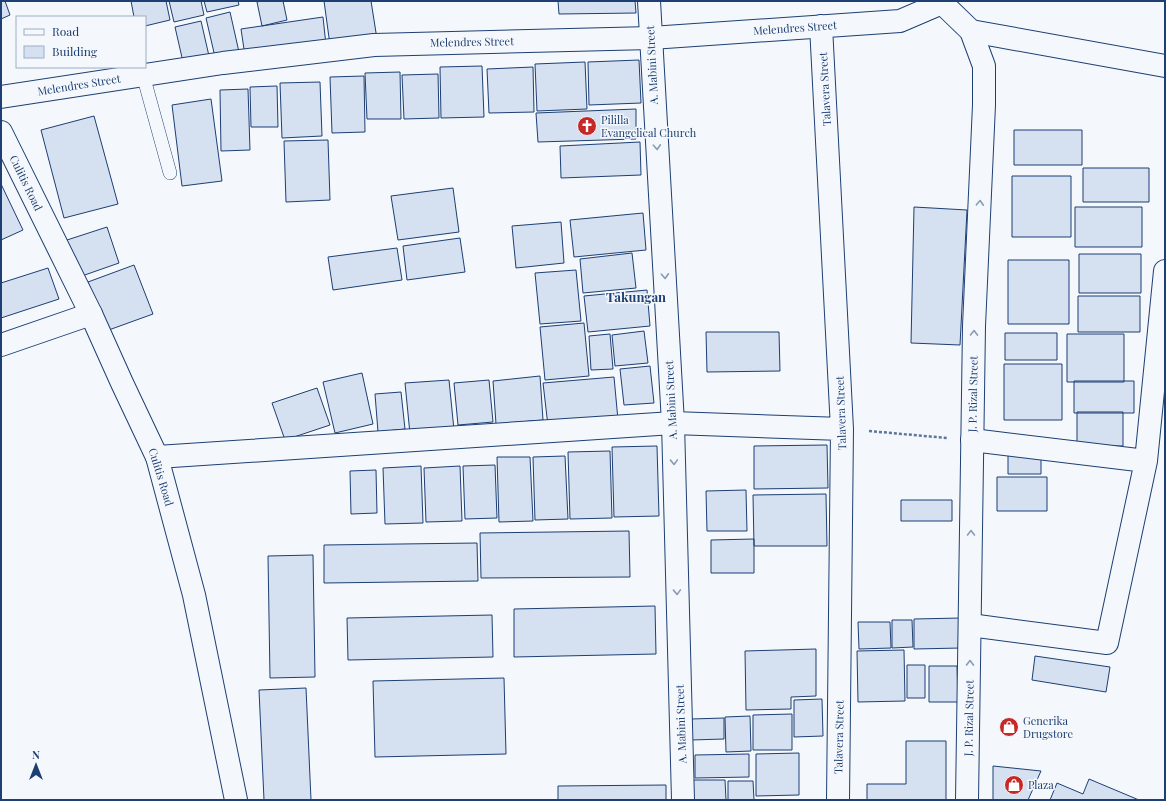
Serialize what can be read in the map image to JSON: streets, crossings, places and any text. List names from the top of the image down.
{
  "streets": {
    "street": [
      "Melendres Street",
      "A. Mabini Street",
      "Talavera Street",
      "Culitis Road",
      "J. P. Rizal Street"
    ]
  },
  "crossings": [
    ["Melendres Street", "A. Mabini Street"],
    ["Melendres Street", "Talavera Street"],
    ["Melendres Street", "J. P. Rizal Street"]
  ],
  "one_way": ["A. Mabini Street", "J. P. Rizal Street"],
  "districts": ["Takungan"],
  "places": {
    "church": ["Pililla Evangelical Church"],
    "shop": ["Generika Drugstore", "Plaza"]
  },
  "legend": ["Road", "Building"],
  "north": "top"
}
